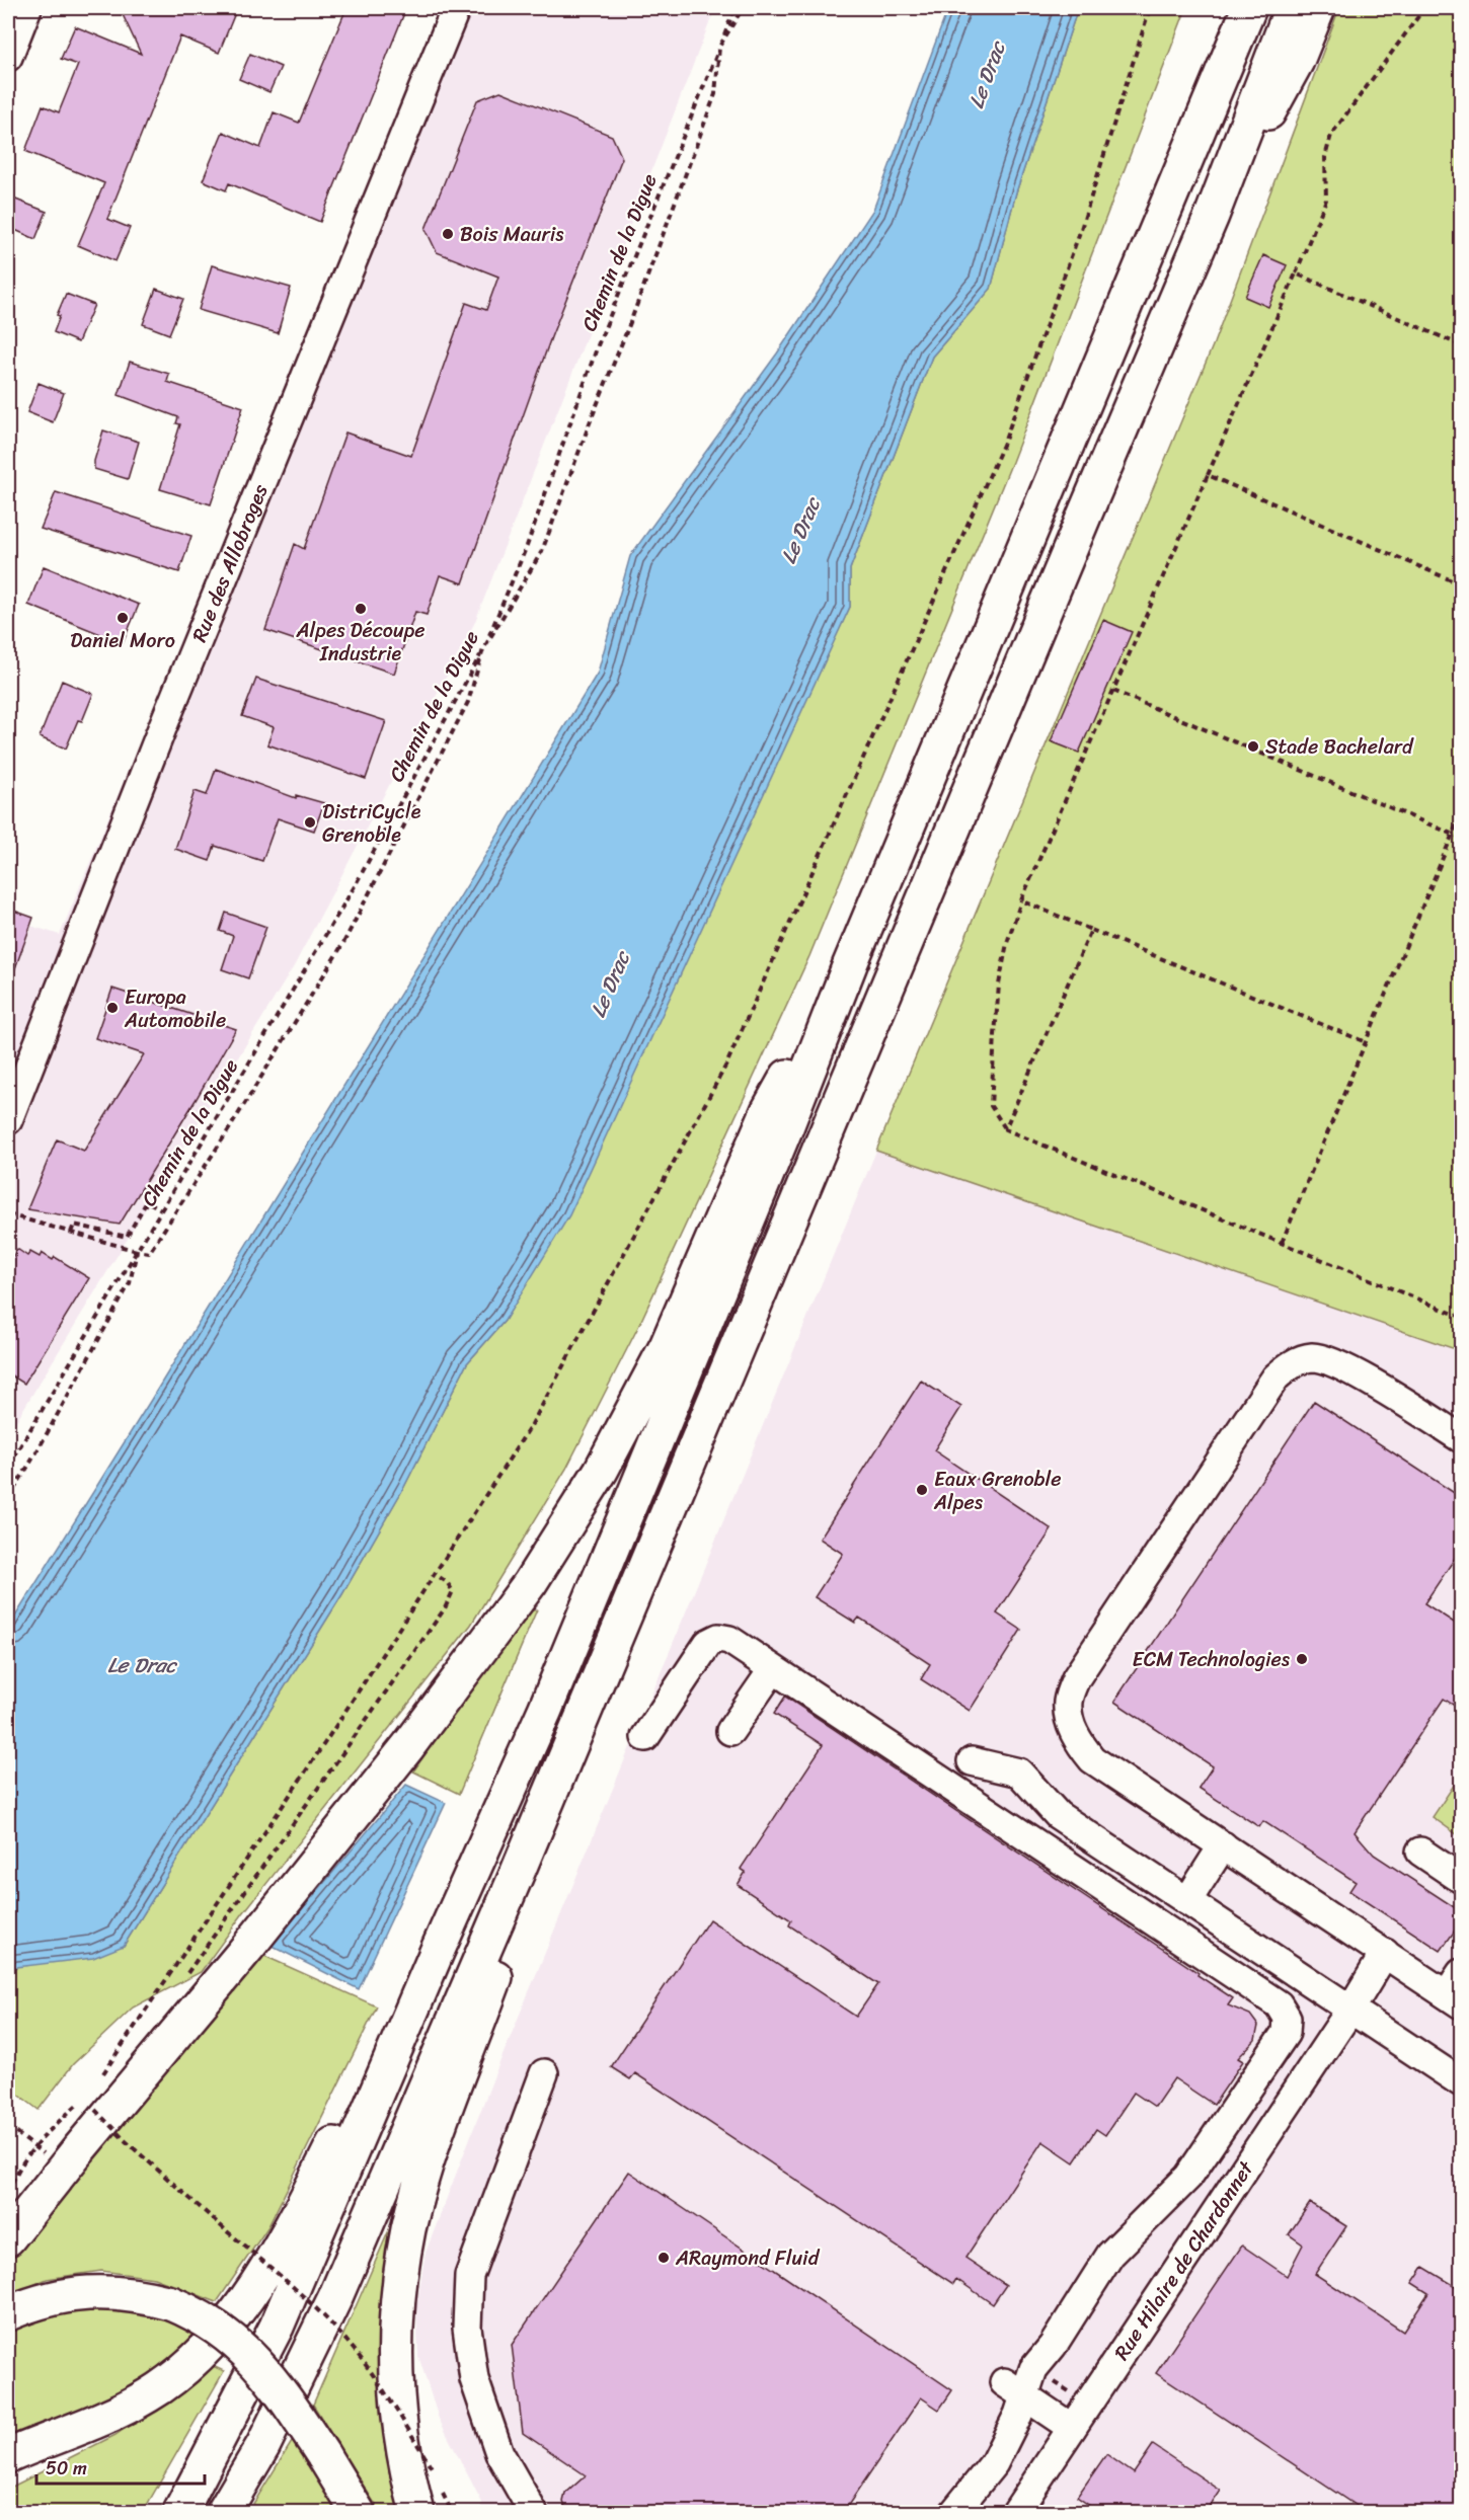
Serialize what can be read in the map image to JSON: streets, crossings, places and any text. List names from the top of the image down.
{
  "streets": {
    "street": ["Rue des Allobroges", "Rue Hilaire de Chardonnet"],
    "path": ["Chemin de la Digue"]
  },
  "water": ["Le Drac"],
  "places": [
    "Bois Mauris",
    "Alpes Découpe Industrie",
    "Daniel Moro",
    "Stade Bachelard",
    "DistriCycle Grenoble",
    "Europa Automobile",
    "Eaux Grenoble Alpes",
    "ECM Technologies",
    "ARaymond Fluid"
  ],
  "scale_bar": "50 m"
}
